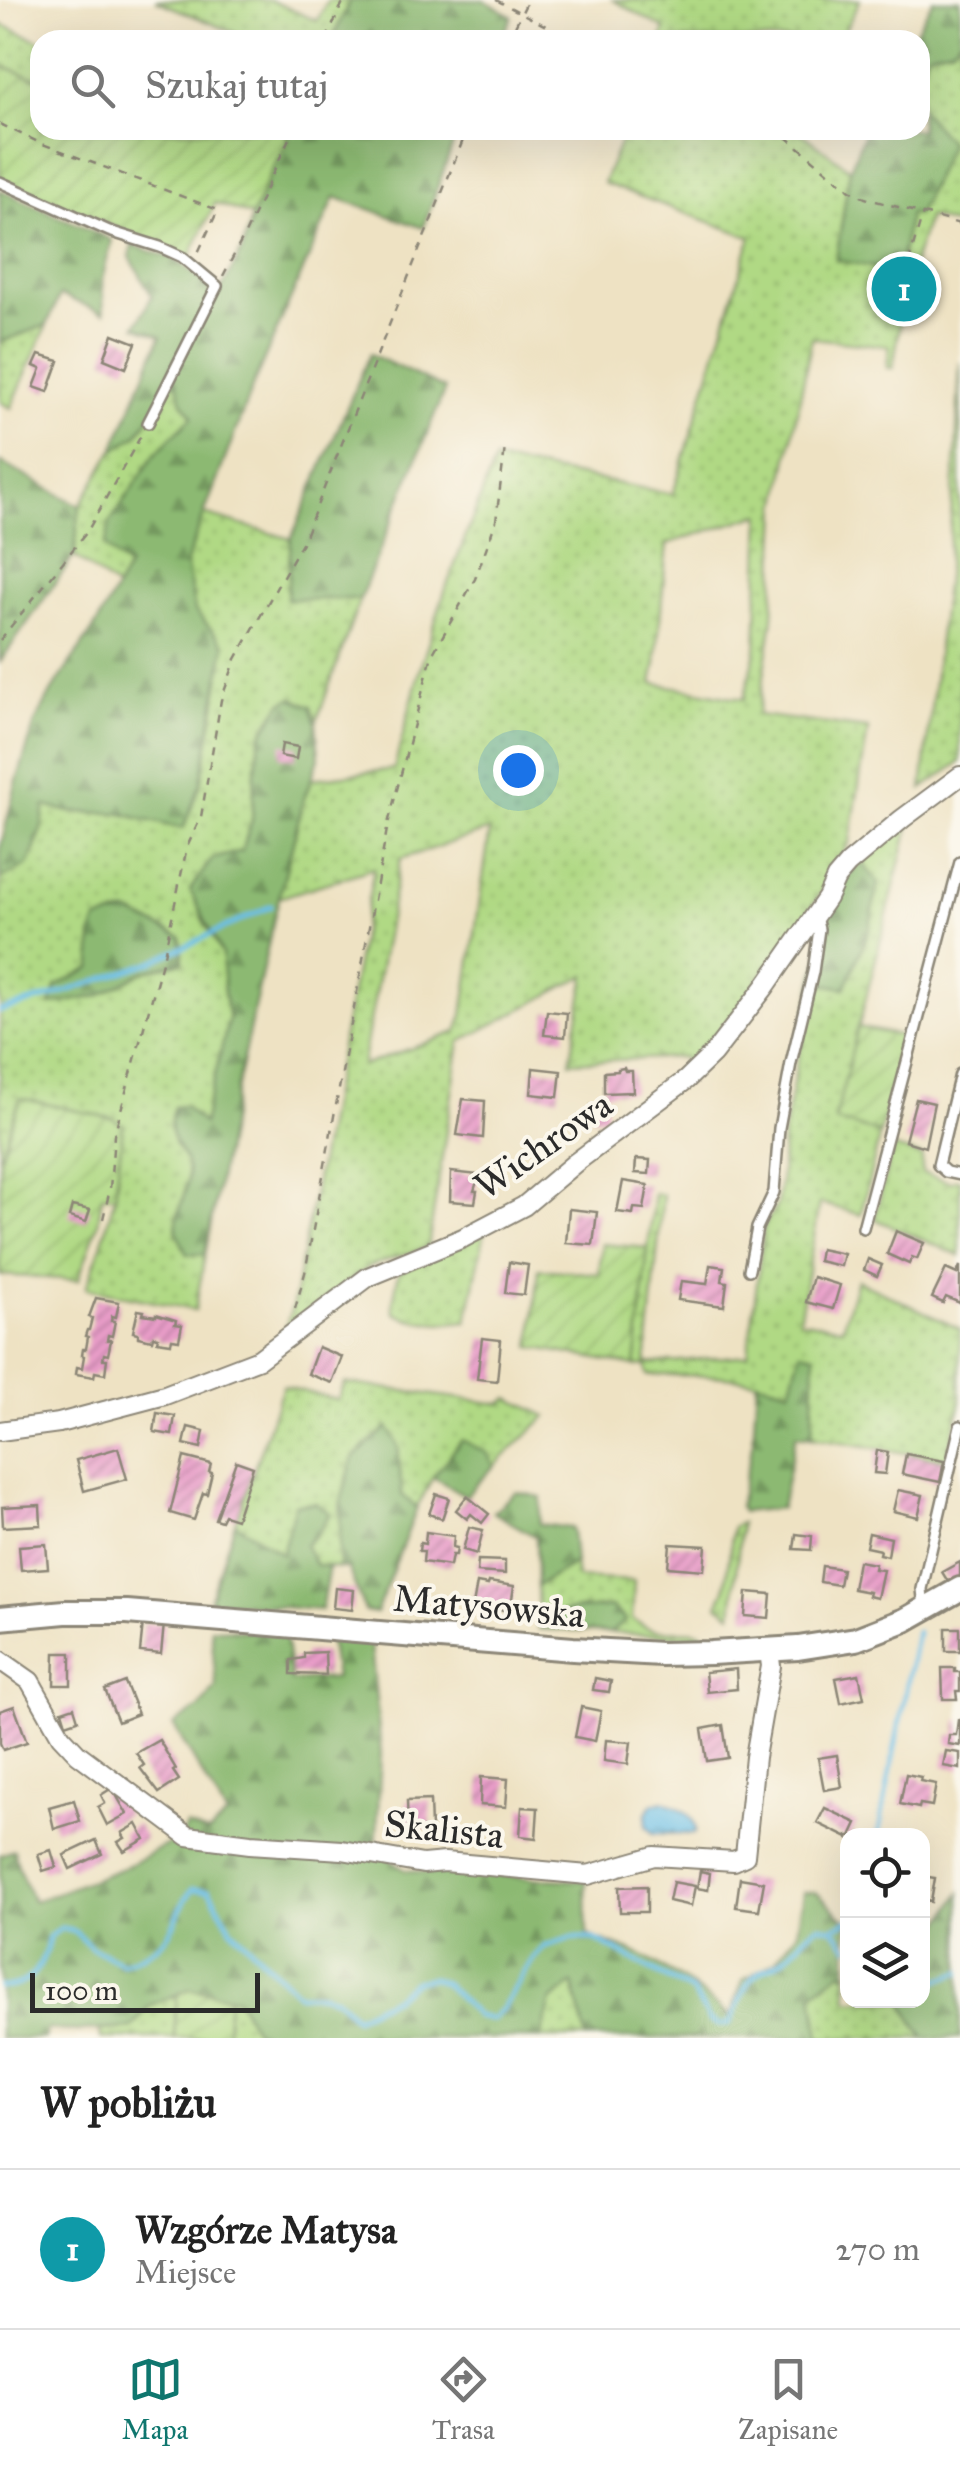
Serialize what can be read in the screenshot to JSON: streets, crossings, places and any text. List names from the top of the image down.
{
  "streets": {
    "street": ["Wichrowa", "Matysowska", "Skalista"]
  },
  "crossings": [
    ["Matysowska", "Skalista"]
  ],
  "scale_bar": "100 m",
  "page": {
    "search": "Szukaj tutaj",
    "pins": "1",
    "scale": "100 m",
    "heading": "W pobliżu",
    "list": [
      {
        "mark": "1",
        "name": "Wzgórze Matysa",
        "note": "Miejsce",
        "value": "270 m"
      }
    ],
    "nav": ["Mapa", "Trasa", "Zapisane"]
  }
}
